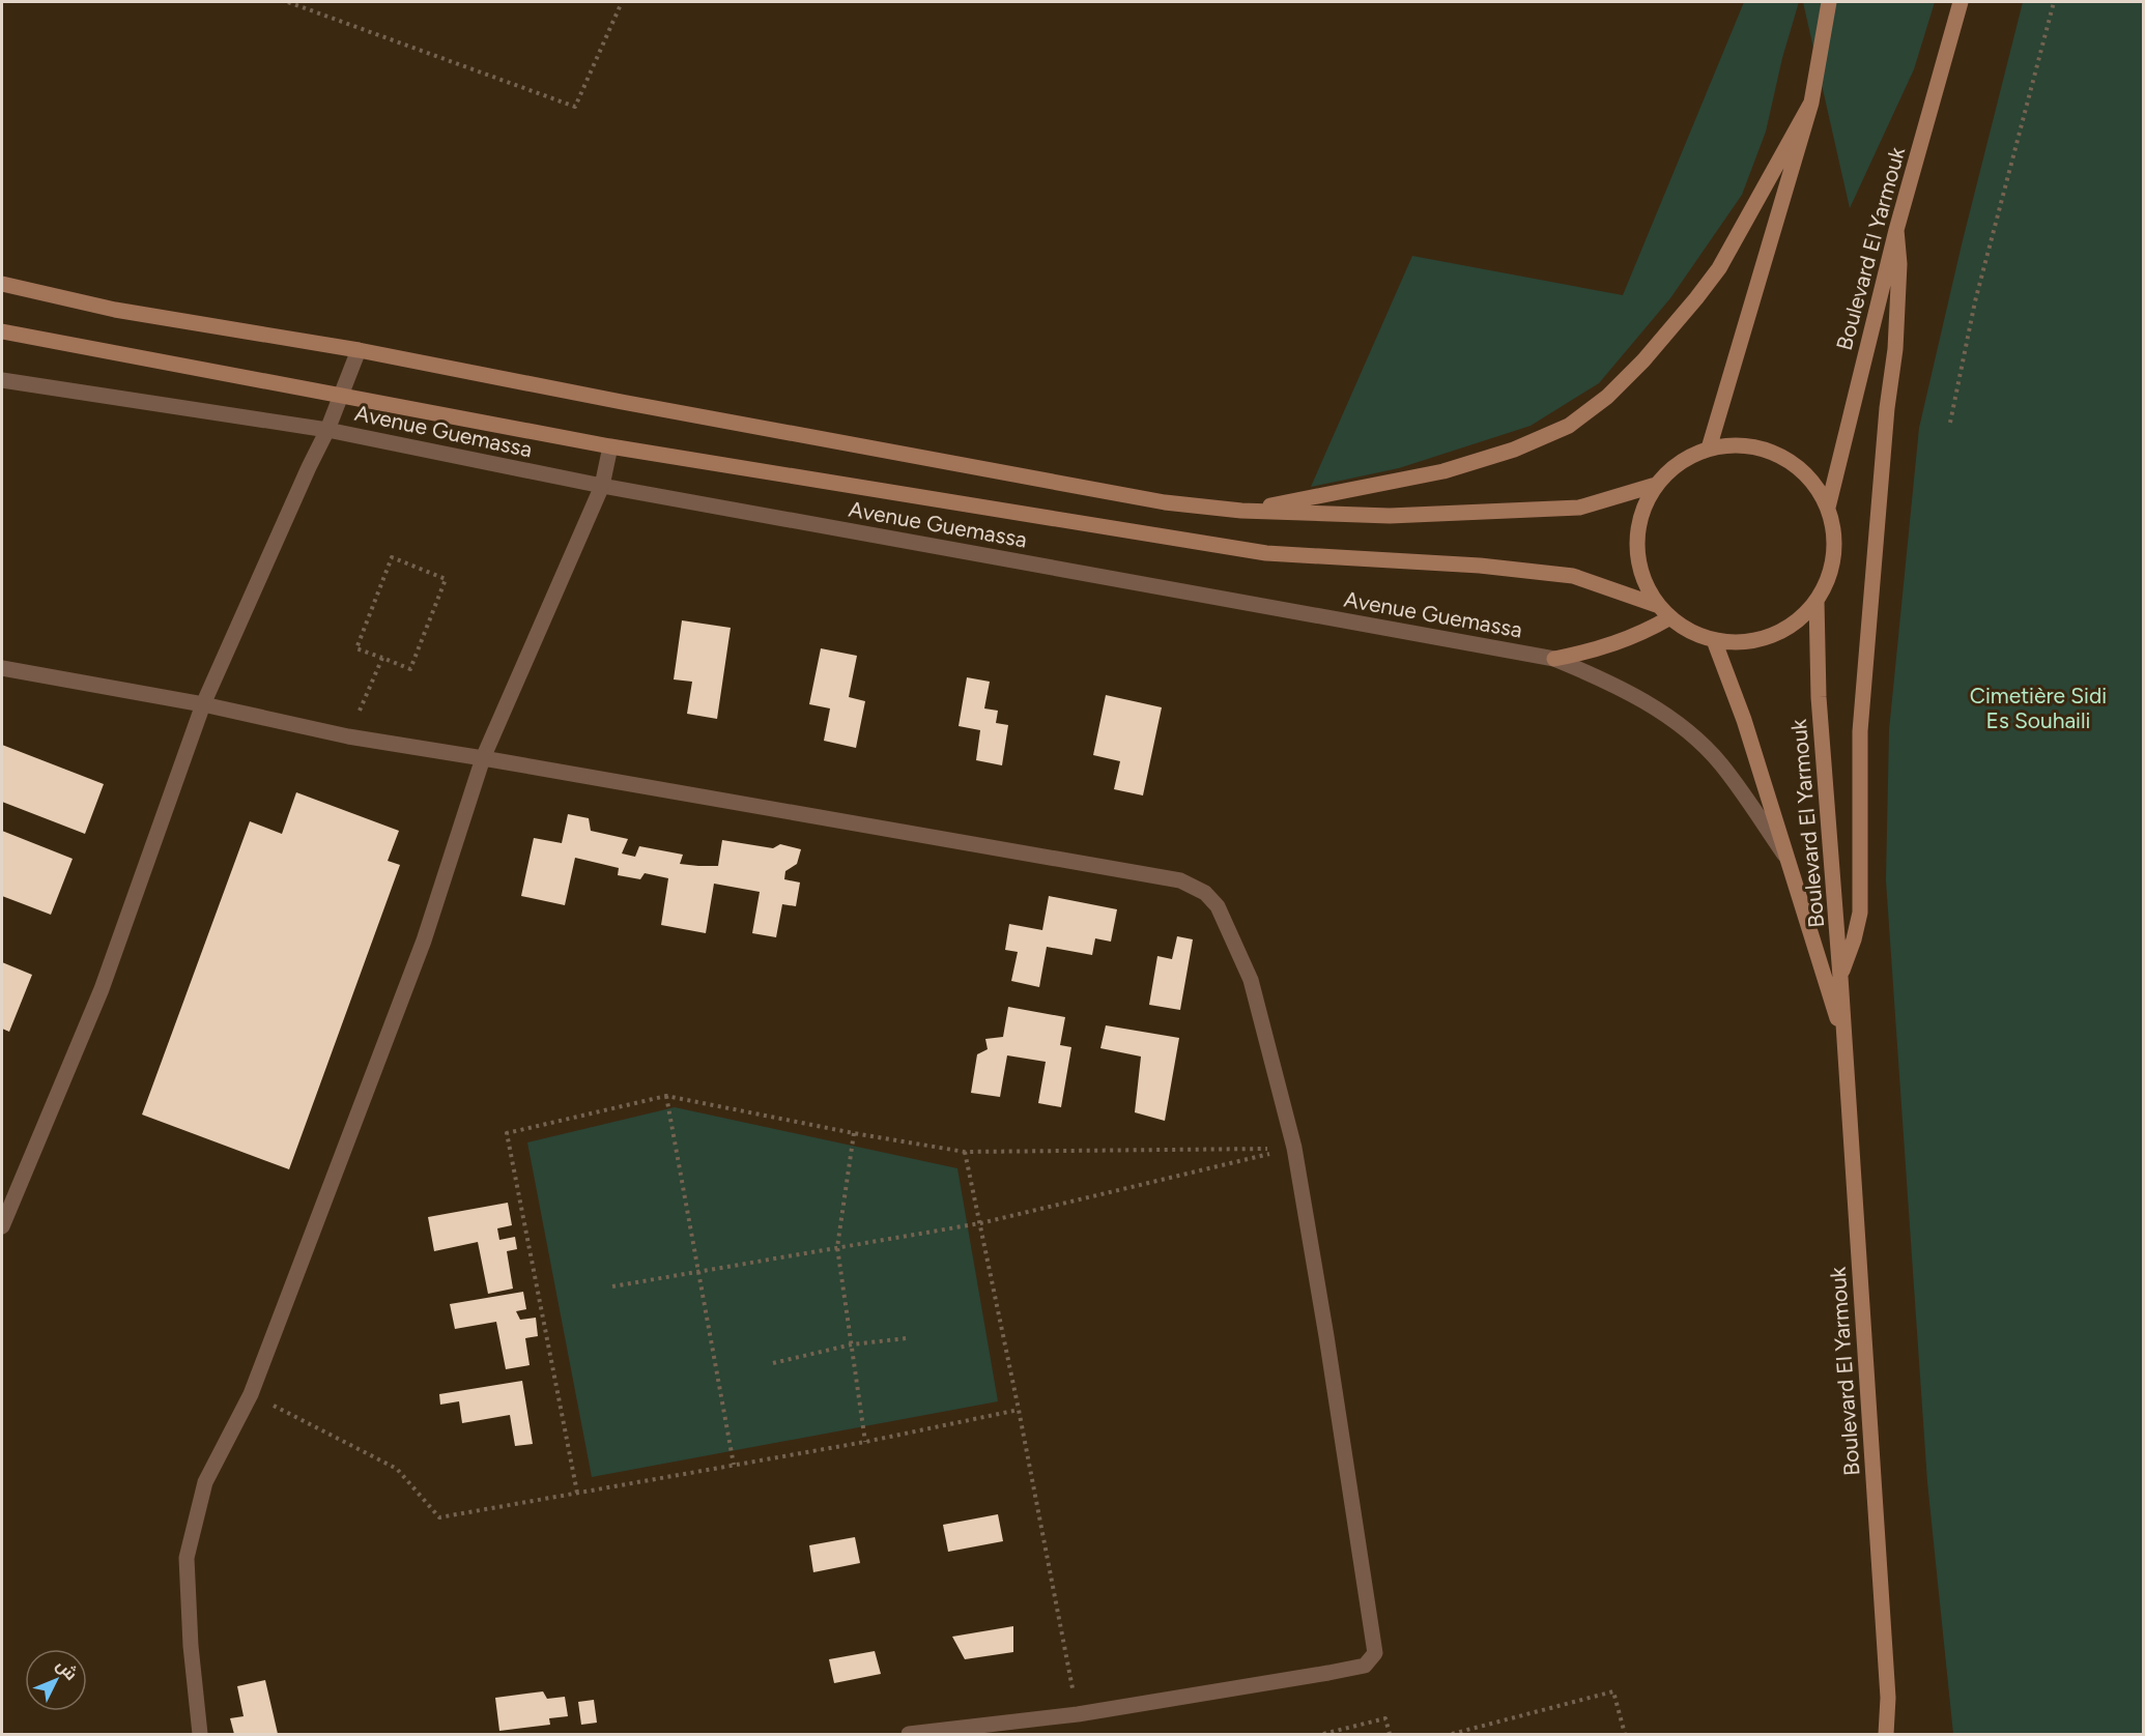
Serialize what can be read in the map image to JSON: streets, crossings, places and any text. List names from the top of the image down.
{
  "streets": {
    "main road": ["Boulevard El Yarmouk", "Avenue Guemassa"]
  },
  "crossings": [
    ["Boulevard El Yarmouk", "Avenue Guemassa"]
  ],
  "parks": ["Cimetière Sidi Es Souhaili"],
  "north": "top right"
}
